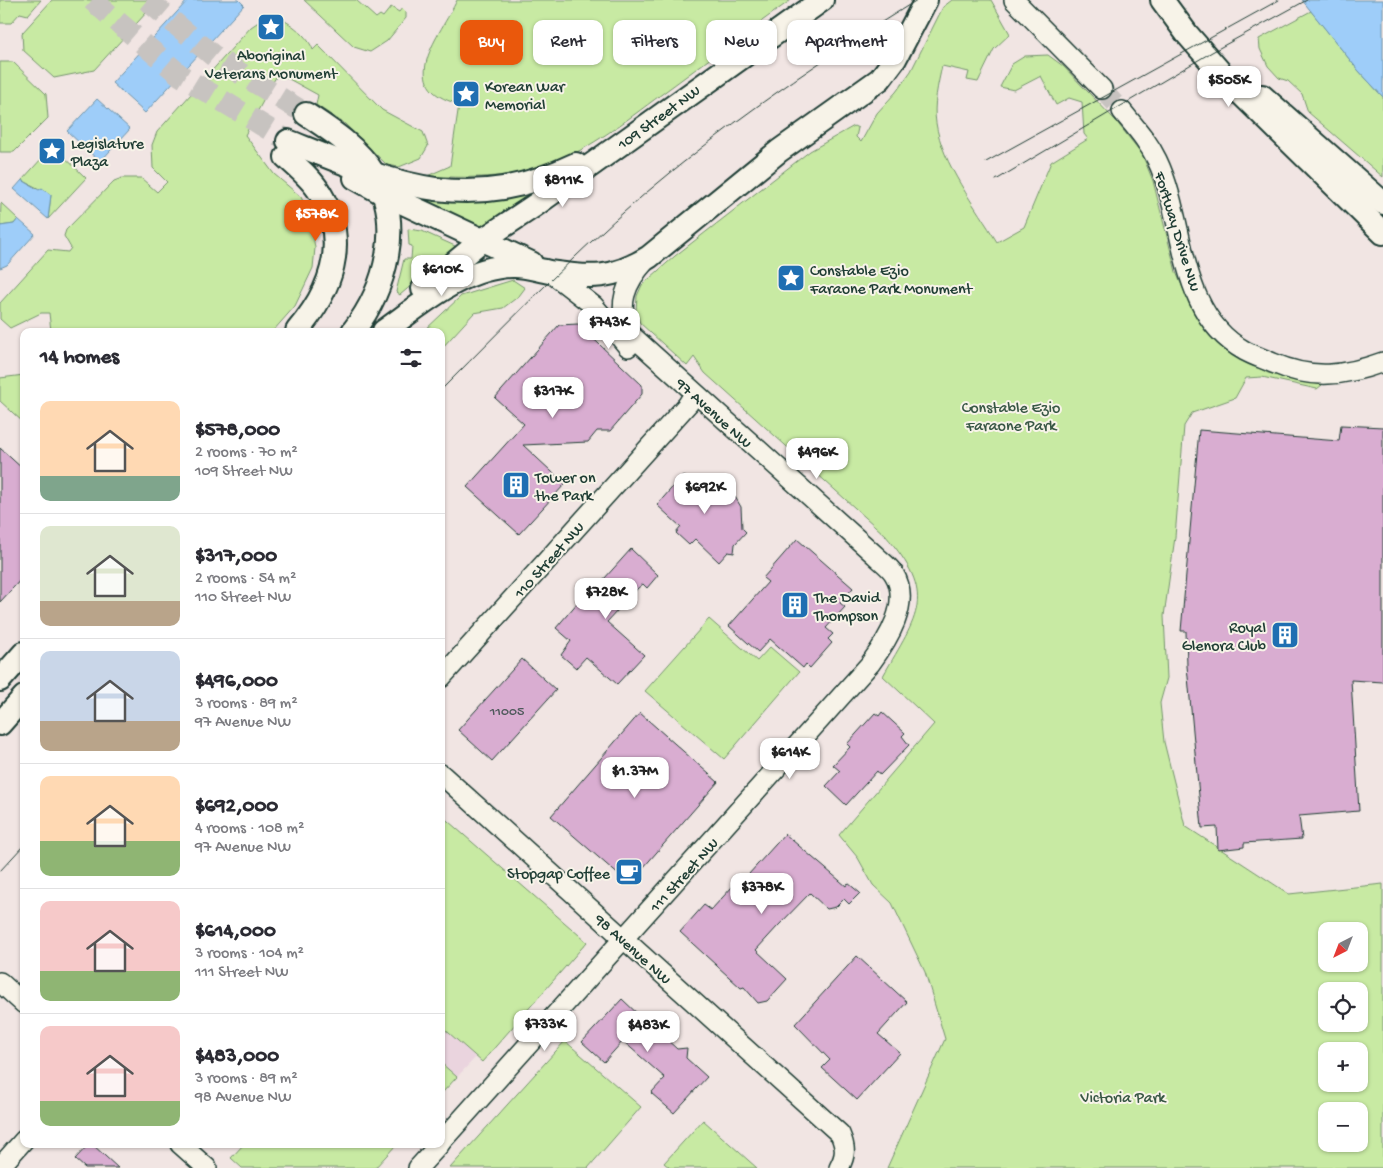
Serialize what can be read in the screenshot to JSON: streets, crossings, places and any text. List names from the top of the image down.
{
  "streets": {
    "main road": ["109 Street NW", "97 Avenue NW"],
    "street": [
      "Fortway Drive NW",
      "110 Street NW",
      "111 Street NW",
      "98 Avenue NW"
    ]
  },
  "crossings": [
    ["109 Street NW", "97 Avenue NW"],
    ["97 Avenue NW", "110 Street NW"],
    ["97 Avenue NW", "111 Street NW"],
    ["111 Street NW", "98 Avenue NW"]
  ],
  "parks": ["Constable Ezio Faraone Park", "Victoria Park"],
  "places": {
    "place": [
      "Aboriginal Veterans Monument",
      "Korean War Memorial",
      "Legislature Plaza",
      "Constable Ezio Faraone Park Monument"
    ],
    "building": ["Tower on the Park", "The David Thompson", "Royal Glenora Club"],
    "cafe": ["Stopgap Coffee"]
  },
  "house_numbers": ["11005"],
  "north": "bottom left",
  "page": {
    "chip": [
      "Buy",
      "Rent",
      "Filters",
      "New",
      "Apartment"
    ],
    "price": [
      "$505K",
      "$811K",
      "$578K",
      "$610K",
      "$743K",
      "$317K",
      "$496K",
      "$692K",
      "$728K",
      "$614K",
      "$1.37M",
      "$378K",
      "$733K",
      "$483K"
    ],
    "heading": "14 homes",
    "list": [
      {
        "name": "$578,000",
        "note": "2 rooms · 70 m² · 109 Street NW"
      },
      {
        "name": "$317,000",
        "note": "2 rooms · 54 m² · 110 Street NW"
      },
      {
        "name": "$496,000",
        "note": "3 rooms · 89 m² · 97 Avenue NW"
      },
      {
        "name": "$692,000",
        "note": "4 rooms · 108 m² · 97 Avenue NW"
      },
      {
        "name": "$614,000",
        "note": "3 rooms · 104 m² · 111 Street NW"
      },
      {
        "name": "$483,000",
        "note": "3 rooms · 89 m² · 98 Avenue NW"
      }
    ],
    "map_buttons": ["+", "−"]
  }
}
